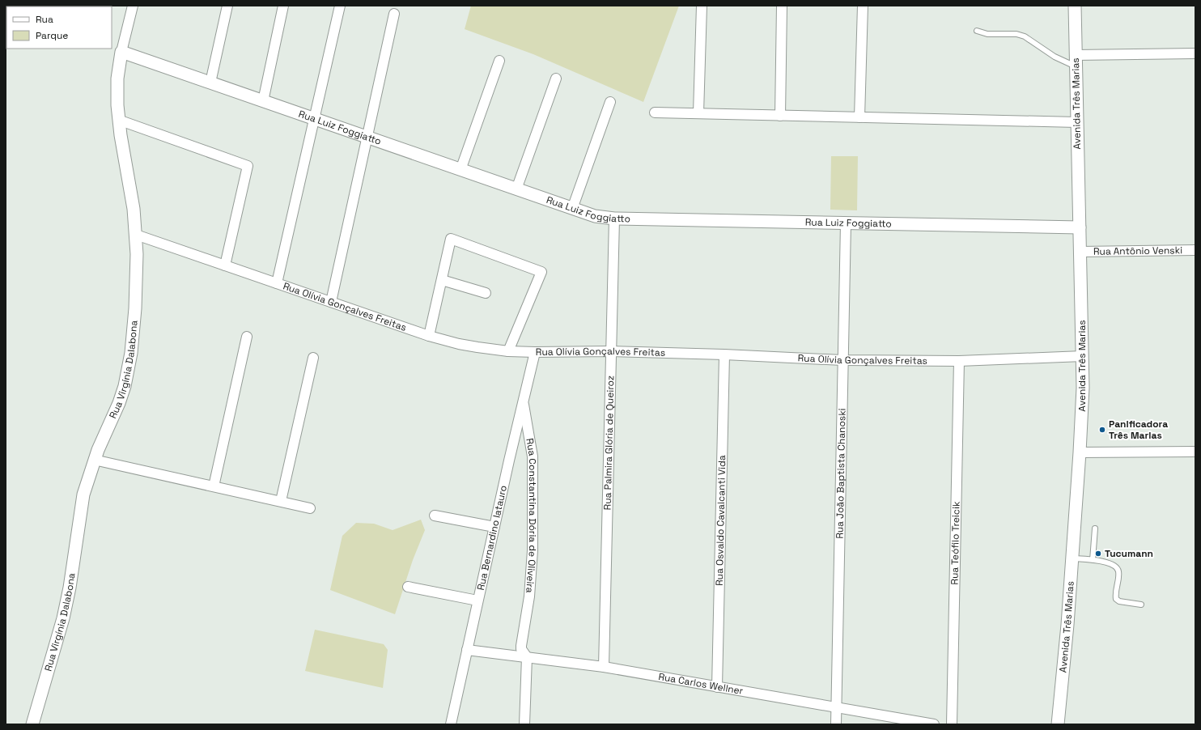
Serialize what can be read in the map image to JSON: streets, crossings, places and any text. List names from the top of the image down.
{
  "streets": {
    "street": [
      "Avenida Três Marias",
      "Rua Luiz Foggiatto",
      "Rua Antônio Venski",
      "Rua Olívia Gonçalves Freitas",
      "Rua Virgínia Dalabona",
      "Rua Palmira Glória de Queiroz",
      "Rua João Baptista Chanoski",
      "Rua Constantina Dória de Oliveira",
      "Rua Osvaldo Cavalcanti Vida",
      "Rua Bernardino Iatauro",
      "Rua Teófilo Treicik",
      "Rua Carlos Wellner"
    ]
  },
  "crossings": [
    ["Avenida Três Marias", "Rua Luiz Foggiatto"],
    ["Avenida Três Marias", "Rua Antônio Venski"],
    ["Avenida Três Marias", "Rua Olívia Gonçalves Freitas"],
    ["Rua Luiz Foggiatto", "Rua Virgínia Dalabona"],
    ["Rua Luiz Foggiatto", "Rua Palmira Glória de Queiroz"],
    ["Rua Luiz Foggiatto", "Rua João Baptista Chanoski"],
    ["Rua Olívia Gonçalves Freitas", "Rua Virgínia Dalabona"],
    ["Rua Olívia Gonçalves Freitas", "Rua Palmira Glória de Queiroz"],
    ["Rua Olívia Gonçalves Freitas", "Rua João Baptista Chanoski"],
    ["Rua Olívia Gonçalves Freitas", "Rua Osvaldo Cavalcanti Vida"],
    ["Rua Olívia Gonçalves Freitas", "Rua Bernardino Iatauro"],
    ["Rua Olívia Gonçalves Freitas", "Rua Teófilo Treicik"],
    ["Rua Palmira Glória de Queiroz", "Rua Carlos Wellner"],
    ["Rua João Baptista Chanoski", "Rua Carlos Wellner"],
    ["Rua Constantina Dória de Oliveira", "Rua Bernardino Iatauro"],
    ["Rua Constantina Dória de Oliveira", "Rua Carlos Wellner"],
    ["Rua Osvaldo Cavalcanti Vida", "Rua Carlos Wellner"],
    ["Rua Bernardino Iatauro", "Rua Carlos Wellner"]
  ],
  "places": ["Panificadora Três Marias", "Tucumann"],
  "legend": ["Rua", "Parque"]
}
